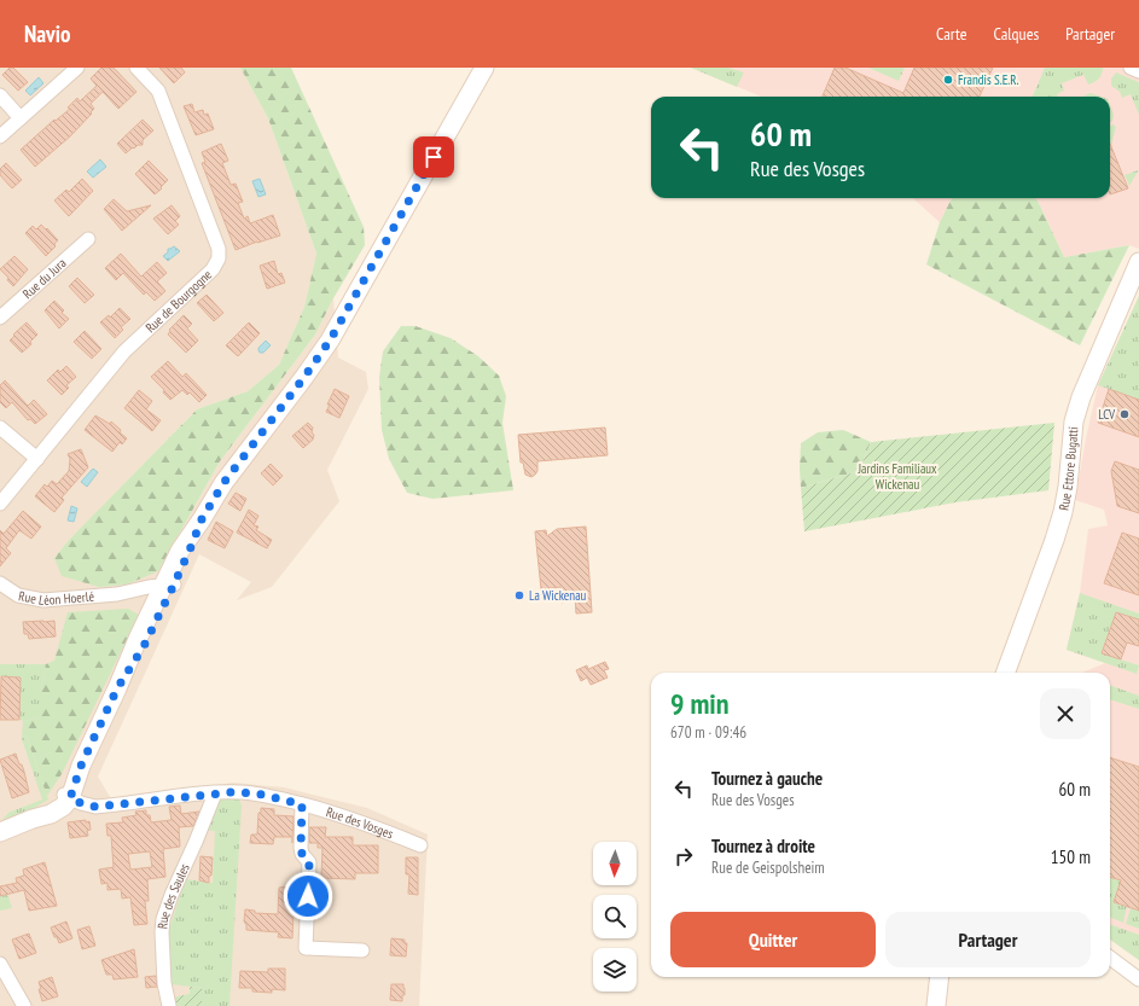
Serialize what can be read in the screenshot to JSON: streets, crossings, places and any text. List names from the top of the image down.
{
  "streets": {
    "main road": ["Rue Ettore Bugatti"],
    "street": [
      "Rue du Jura",
      "Rue de Bourgogne",
      "Rue Léon Hoerlé",
      "Rue des Vosges",
      "Rue des Saules"
    ]
  },
  "crossings": [
    ["Rue des Vosges", "Rue des Saules"]
  ],
  "parks": ["Jardins Familiaux Wickenau"],
  "places": ["Frandis S.E.R.", "LCV", "La Wickenau"],
  "north": "bottom",
  "page": {
    "header": "Navio",
    "nav": ["Carte", "Calques", "Partager"],
    "turn": ["60 m", "Rue des Vosges"],
    "heading": ["9 min", "670 m · 09:46"],
    "list": [
      {
        "name": "Tournez à gauche",
        "note": "Rue des Vosges",
        "value": "60 m"
      },
      {
        "name": "Tournez à droite",
        "note": "Rue de Geispolsheim",
        "value": "150 m"
      }
    ],
    "buttons": ["Quitter", "Partager"]
  }
}
